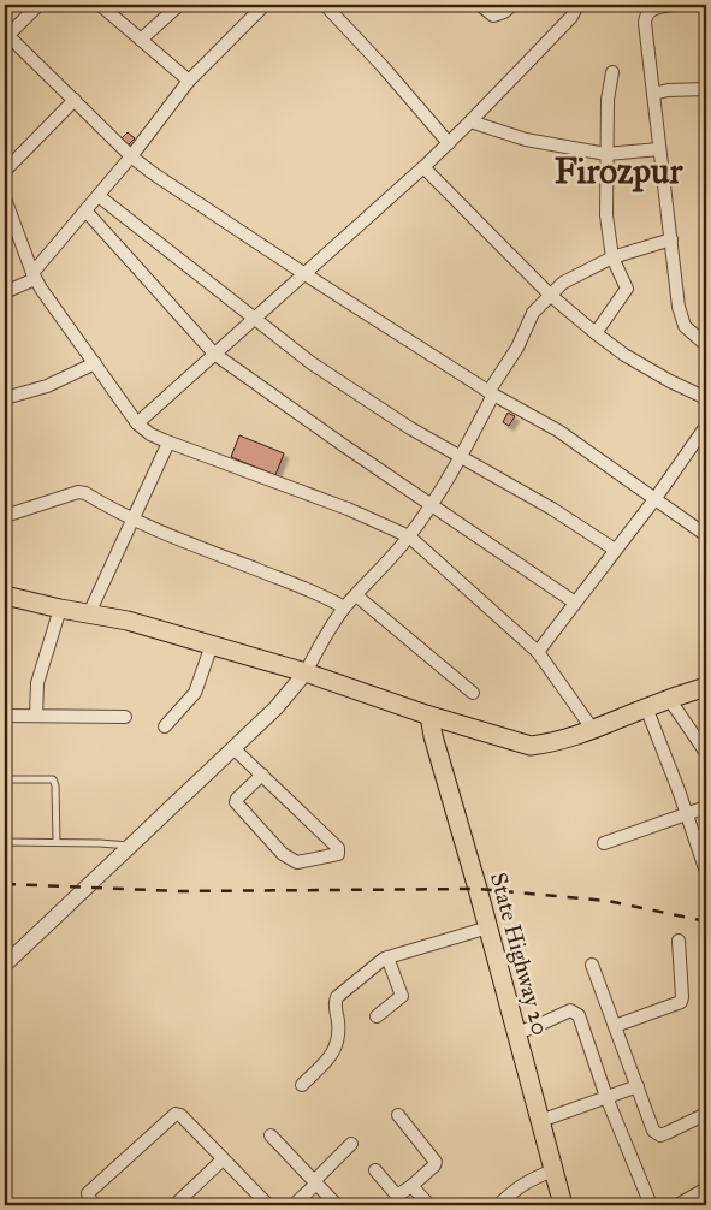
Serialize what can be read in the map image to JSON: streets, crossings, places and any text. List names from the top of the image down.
{
  "streets": {
    "main road": ["State Highway 20"]
  },
  "districts": ["Firozpur"]
}
